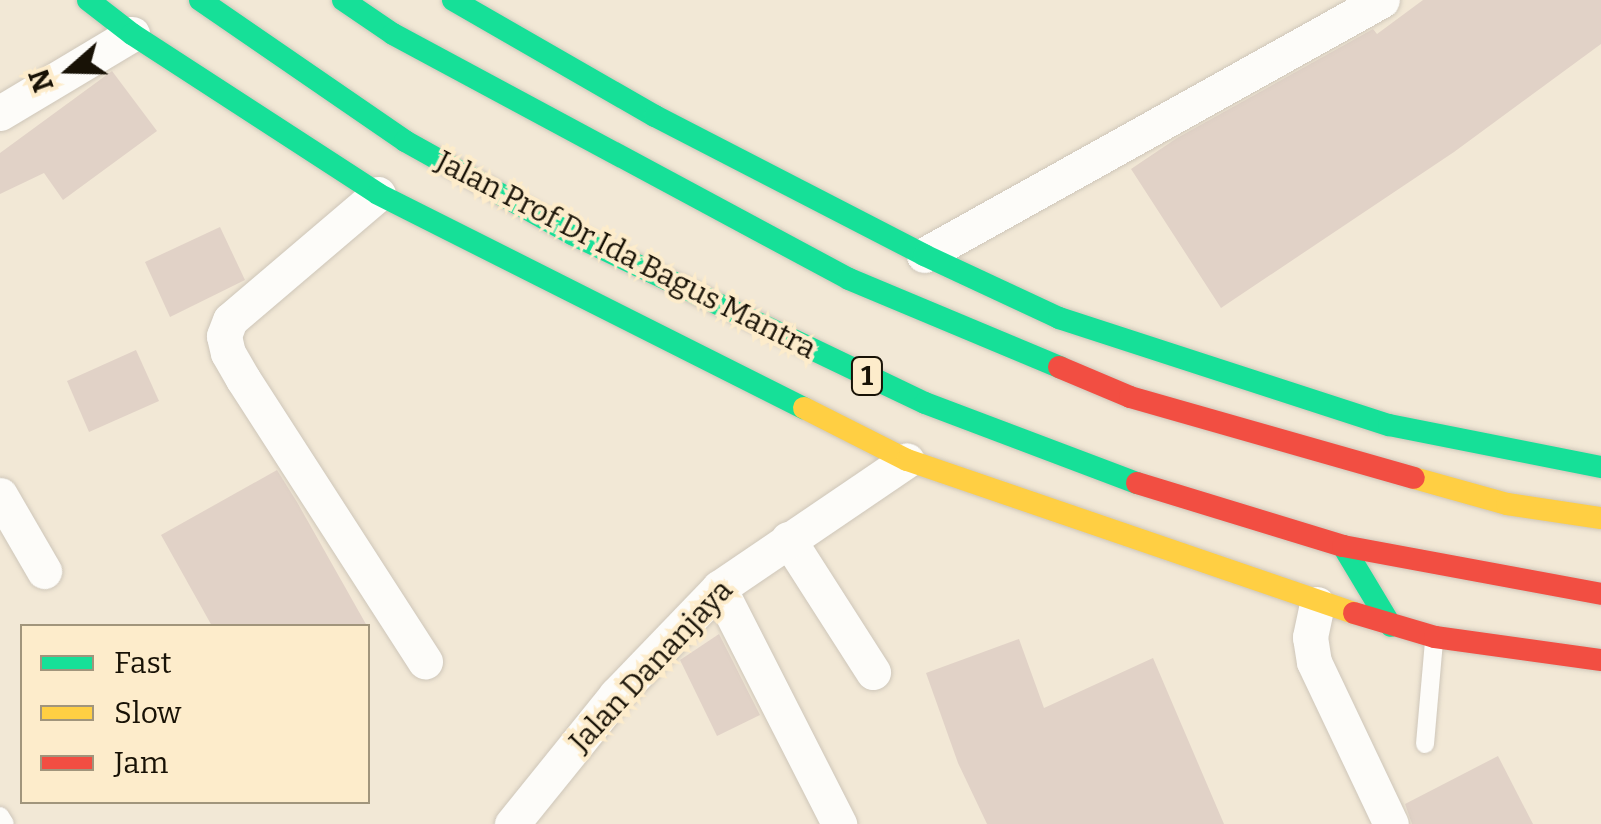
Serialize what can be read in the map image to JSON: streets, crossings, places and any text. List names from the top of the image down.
{
  "streets": {
    "main road": ["Jalan Prof Dr Ida Bagus Mantra", "1"],
    "street": ["Jalan Dananjaya"]
  },
  "legend": ["Fast", "Slow", "Jam"],
  "north": "left"
}
